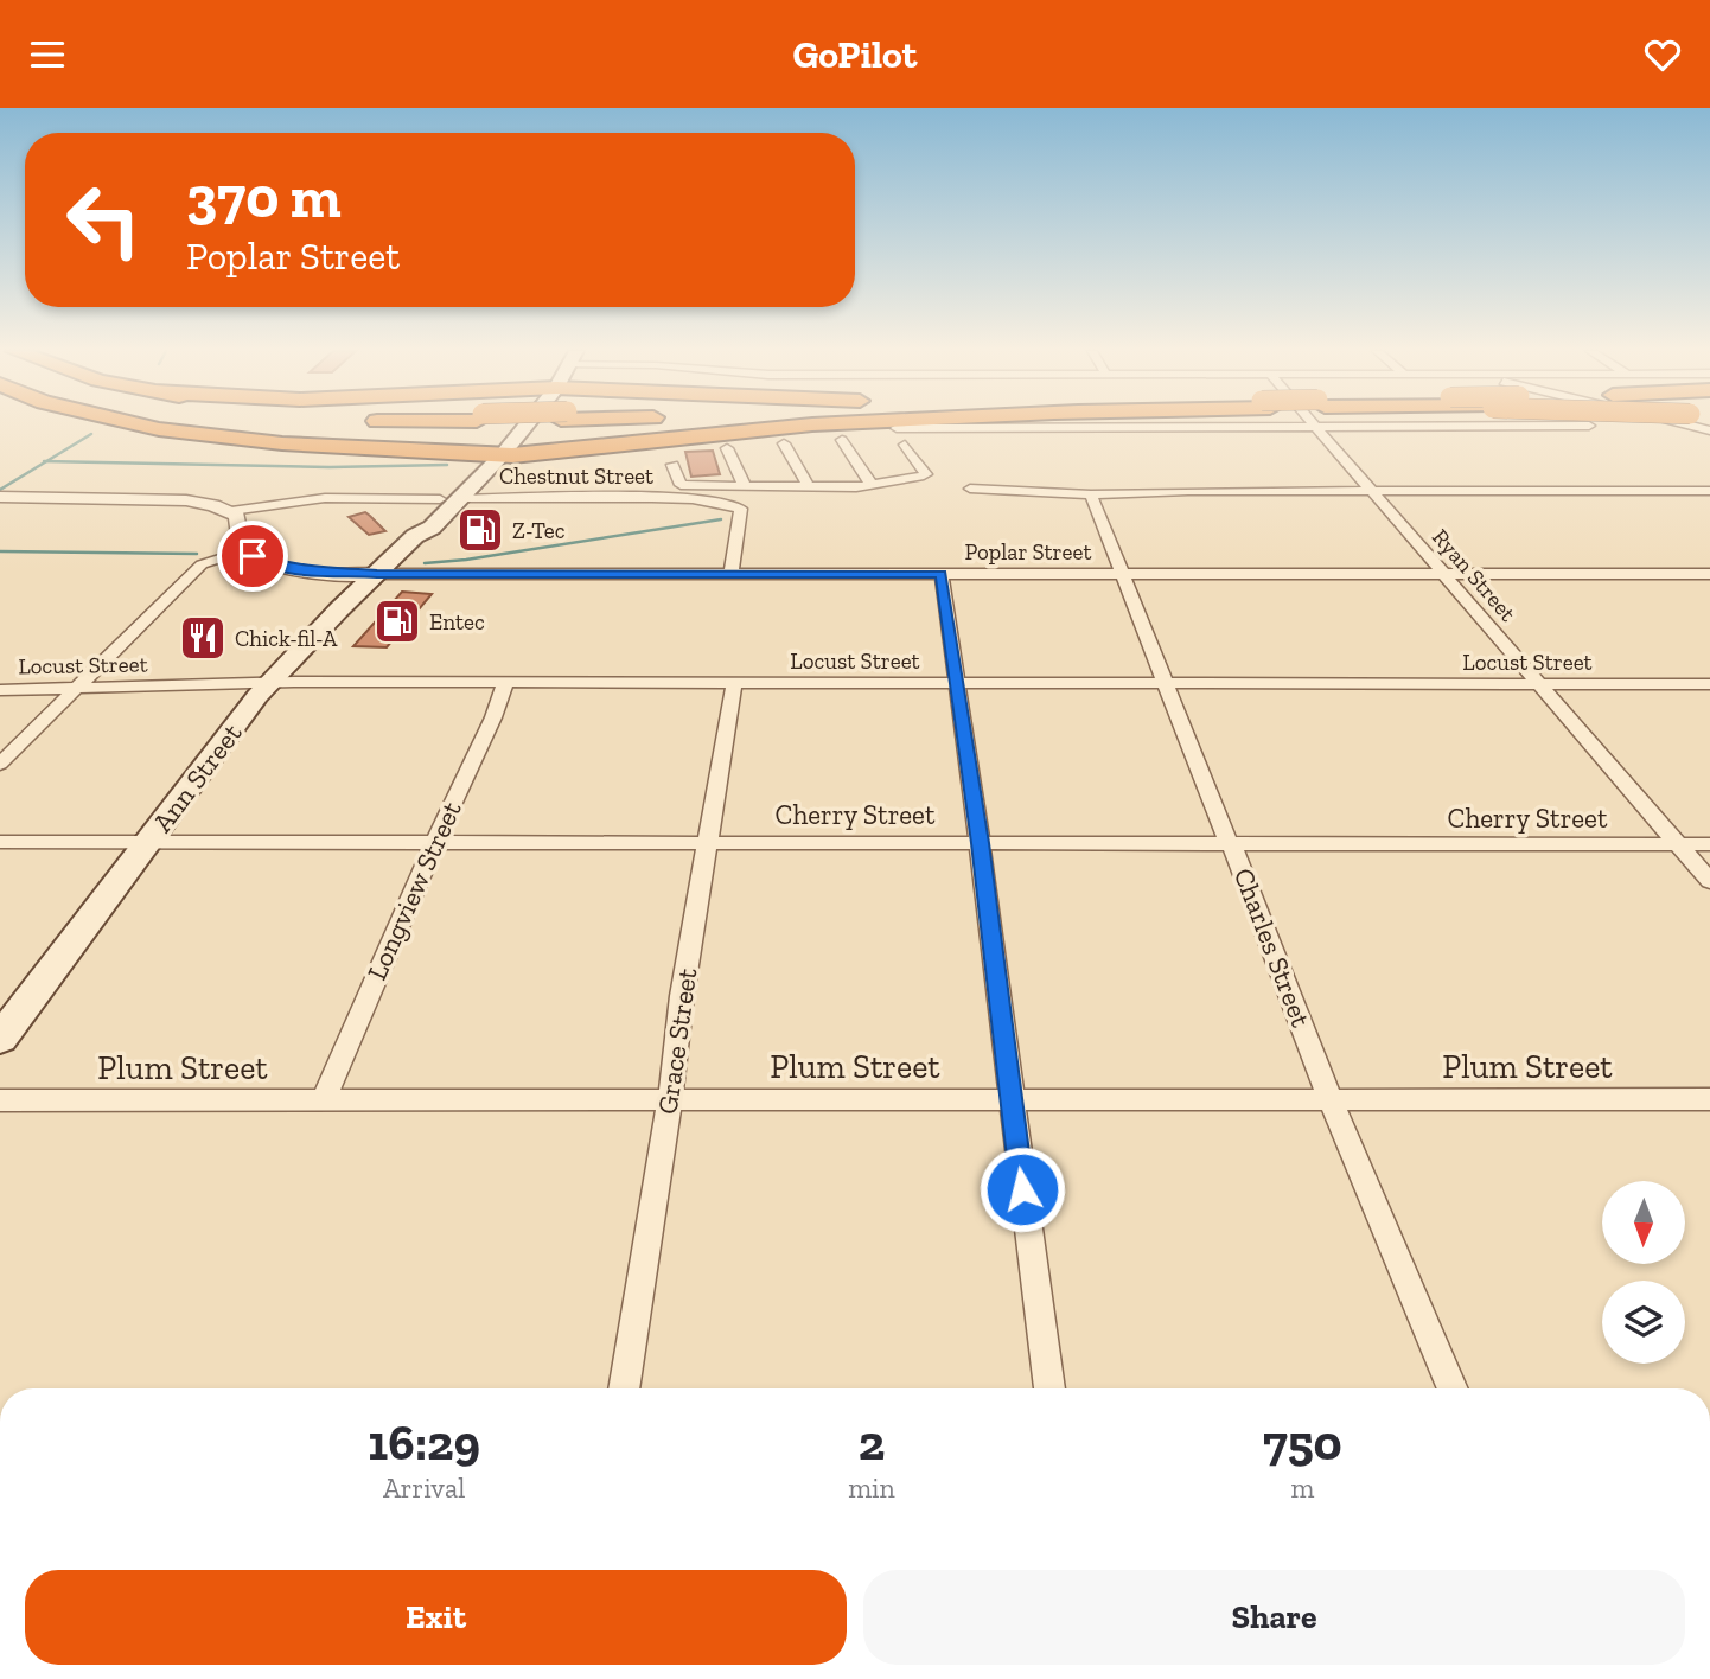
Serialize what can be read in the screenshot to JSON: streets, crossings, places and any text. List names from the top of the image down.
{
  "streets": {
    "main road": ["Ann Street"],
    "street": [
      "Chestnut Street",
      "Poplar Street",
      "Ryan Street",
      "Locust Street",
      "Cherry Street",
      "Longview Street",
      "Charles Street",
      "Grace Street",
      "Plum Street"
    ]
  },
  "crossings": [
    ["Chestnut Street", "Ann Street"],
    ["Poplar Street", "Ryan Street"],
    ["Poplar Street", "Ann Street"],
    ["Poplar Street", "Charles Street"],
    ["Ryan Street", "Locust Street"],
    ["Ryan Street", "Cherry Street"],
    ["Locust Street", "Ann Street"],
    ["Locust Street", "Longview Street"],
    ["Locust Street", "Charles Street"],
    ["Locust Street", "Grace Street"],
    ["Ann Street", "Cherry Street"],
    ["Cherry Street", "Longview Street"],
    ["Cherry Street", "Charles Street"],
    ["Cherry Street", "Grace Street"],
    ["Longview Street", "Plum Street"],
    ["Charles Street", "Plum Street"],
    ["Grace Street", "Plum Street"]
  ],
  "places": {
    "fuel station": ["Z-Tec", "Entec"],
    "restaurant": ["Chick-fil-A"]
  },
  "north": "bottom",
  "page": {
    "header": "GoPilot",
    "turn": ["370 m", "Poplar Street"],
    "eta": [
      "16:29",
      "Arrival",
      "2",
      "min",
      "750",
      "m"
    ],
    "buttons": ["Exit", "Share"]
  }
}
